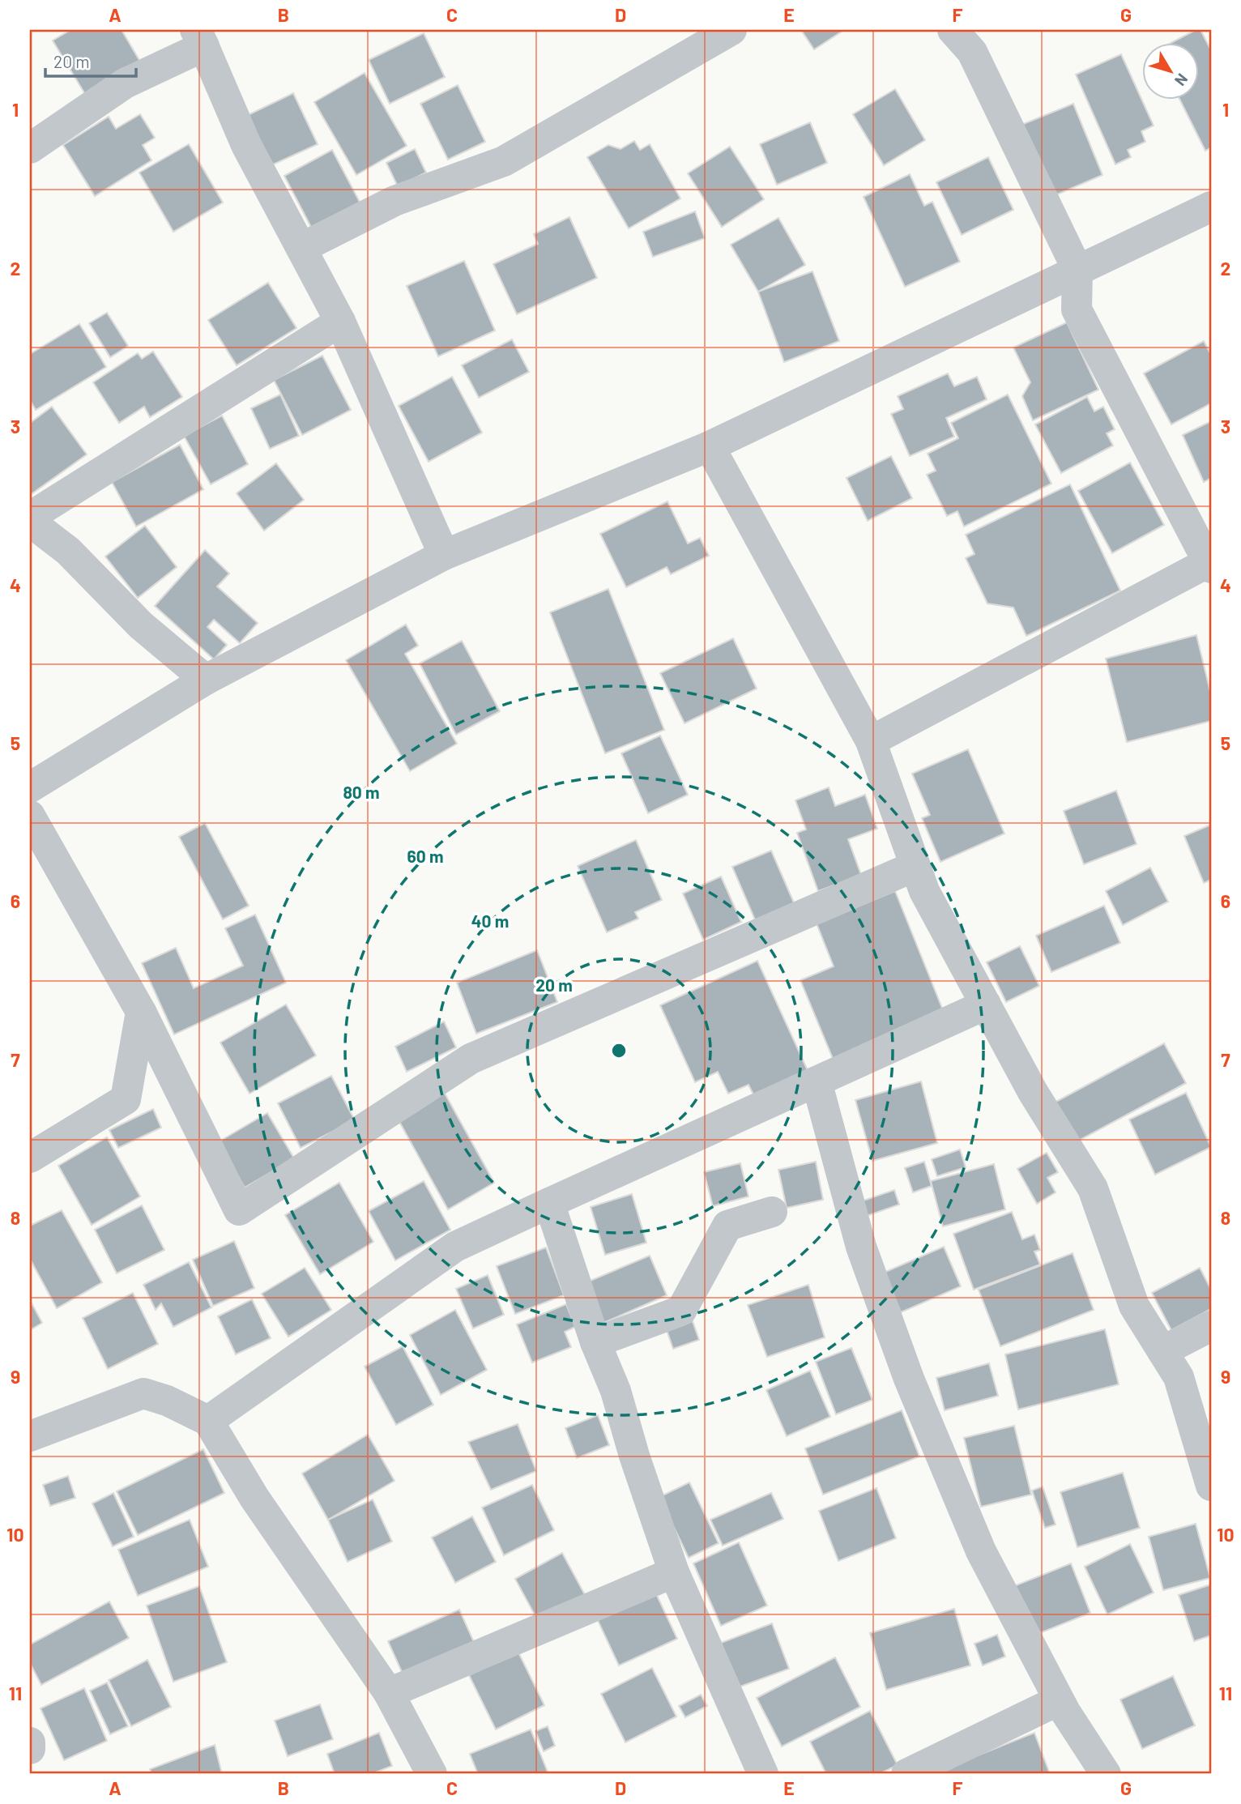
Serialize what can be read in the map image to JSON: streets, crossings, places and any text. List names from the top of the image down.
{
  "scale_bar": "20 m",
  "north": "bottom right",
  "grid": {
    "columns": [
      "A",
      "B",
      "C",
      "D",
      "E",
      "F",
      "G"
    ],
    "rows": [
      "1",
      "2",
      "3",
      "4",
      "5",
      "6",
      "7",
      "8",
      "9",
      "10",
      "11"
    ]
  },
  "rings": [
    "80 m",
    "60 m",
    "40 m",
    "20 m"
  ]
}
